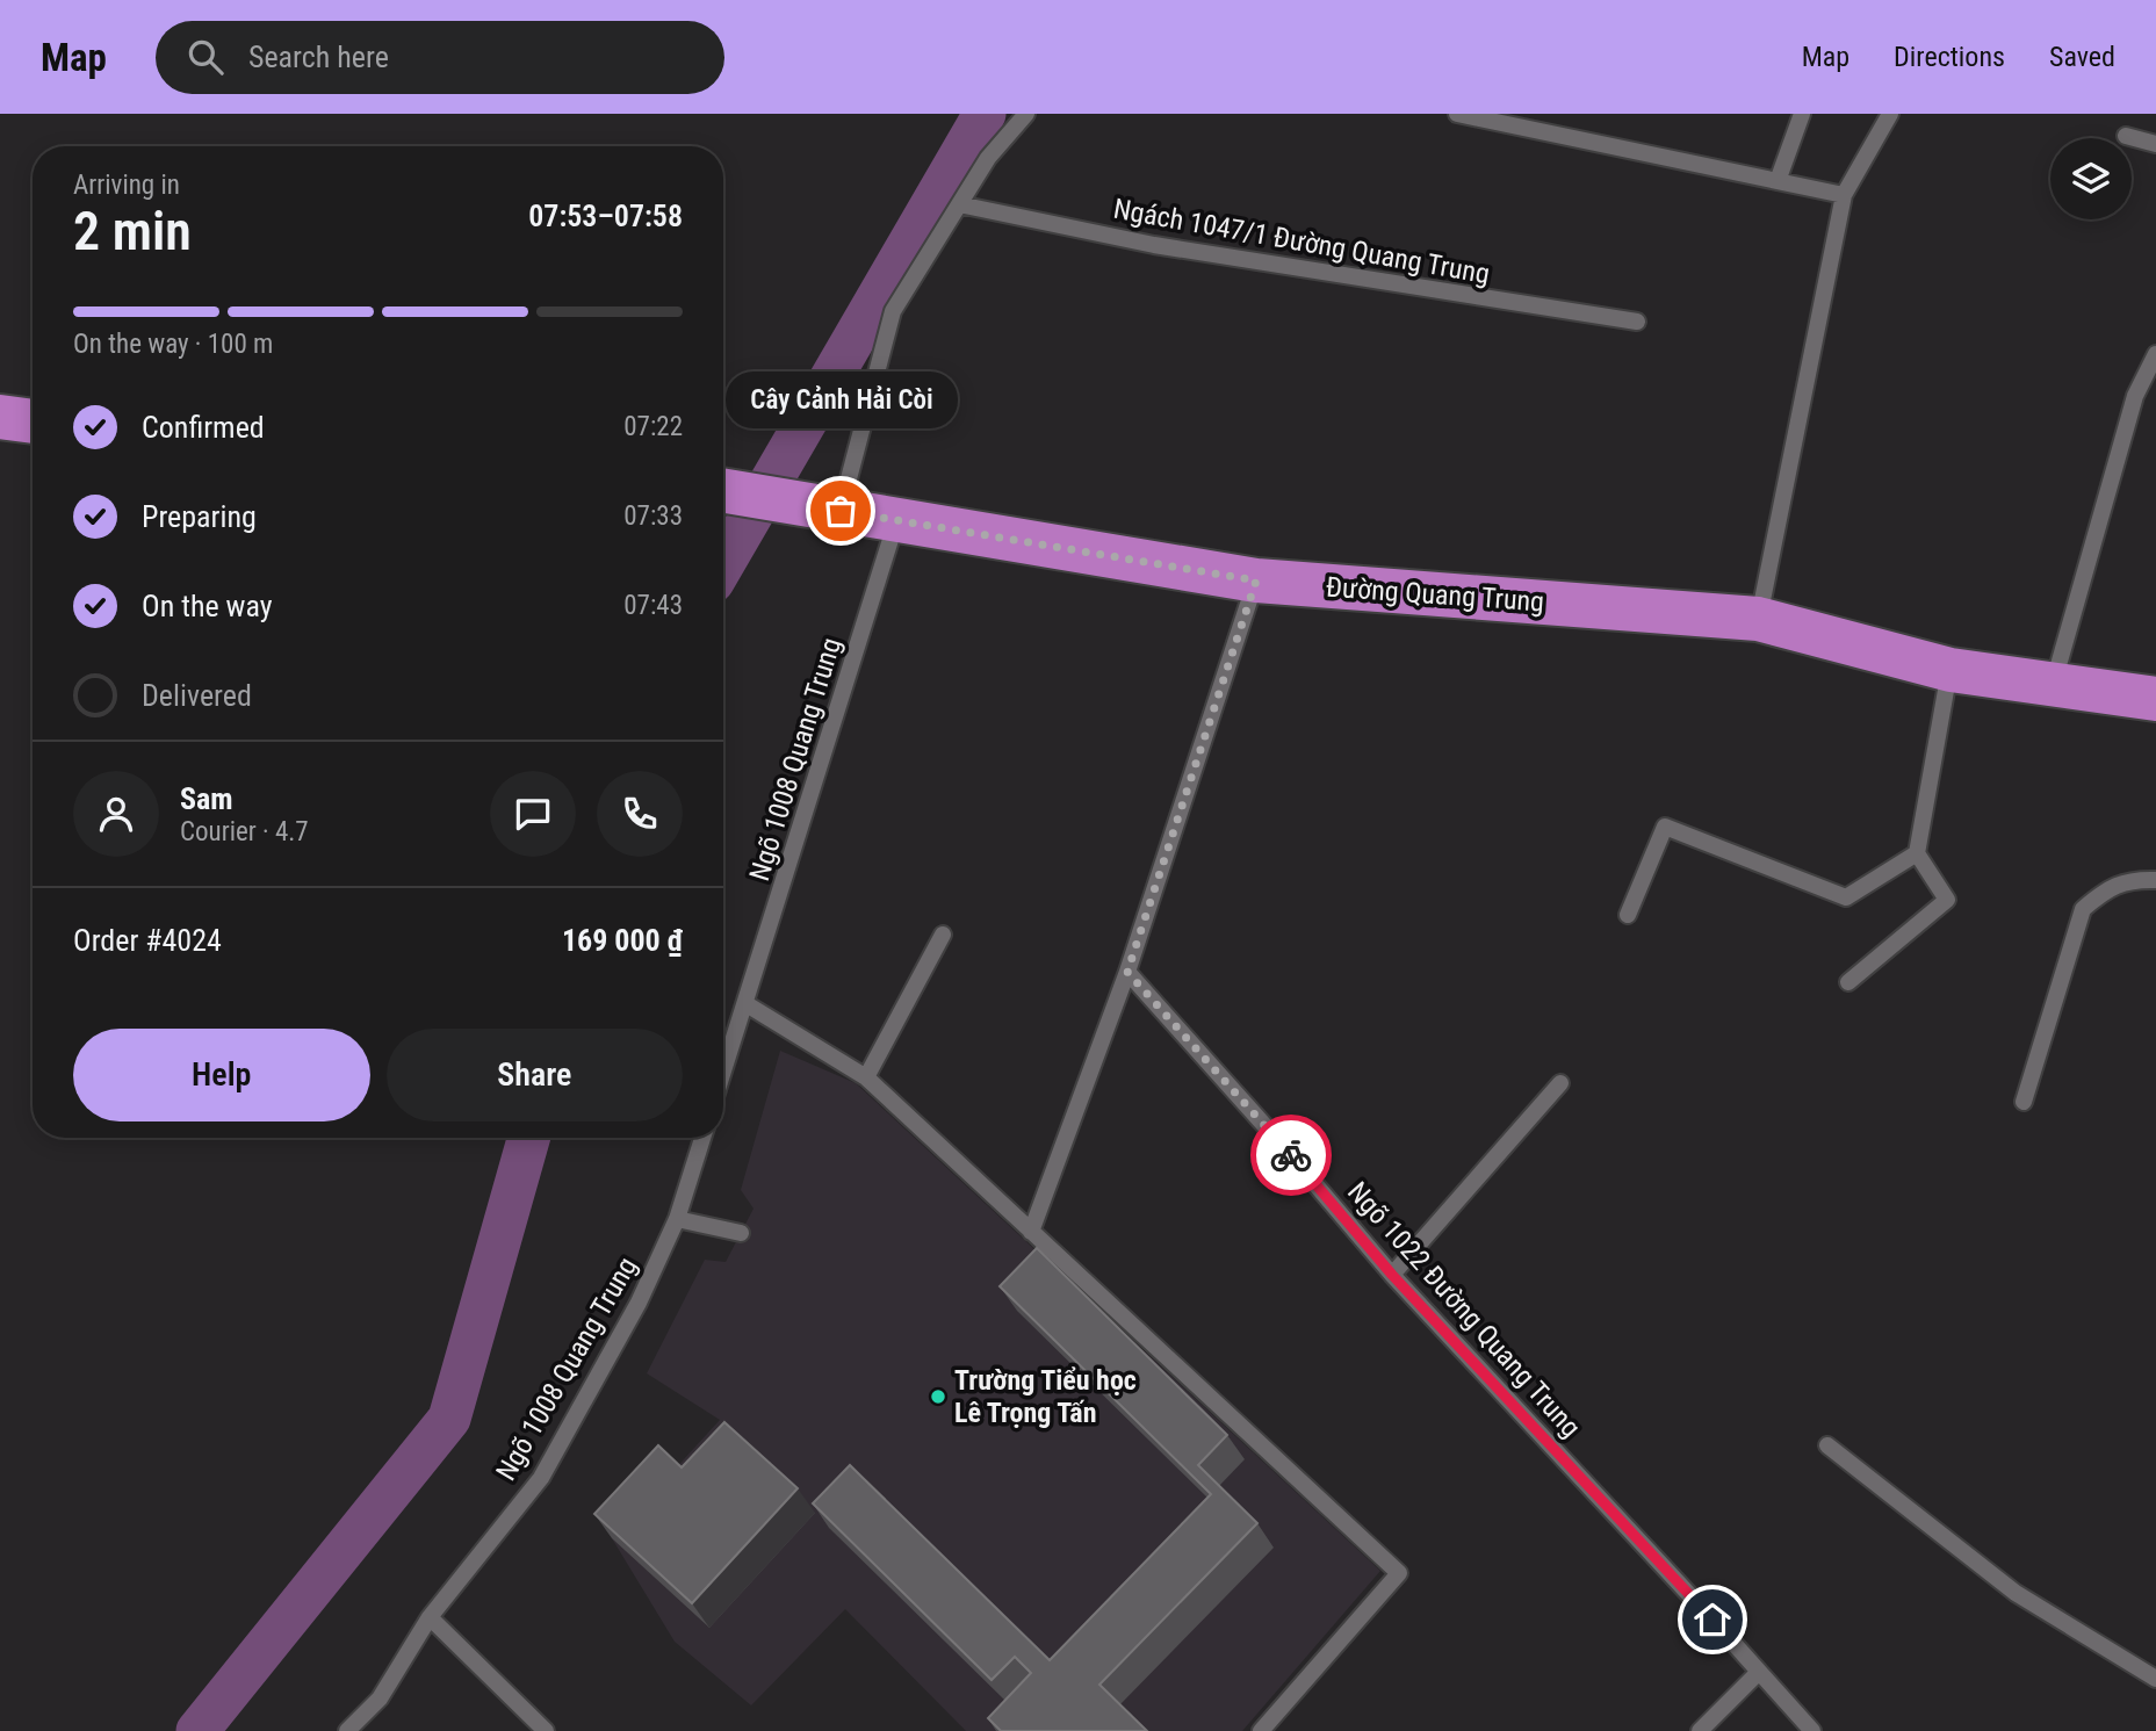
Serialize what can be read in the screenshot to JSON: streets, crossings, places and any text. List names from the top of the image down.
{
  "streets": {
    "highway": ["Đường Quang Trung"],
    "lane": ["Ngách 1047/1 Đường Quang Trung", "Ngõ 1008 Quang Trung", "Ngõ 1022 Đường Quang Trung"]
  },
  "crossings": [
    ["Đường Quang Trung", "Ngõ 1008 Quang Trung"]
  ],
  "places": ["Cây Cảnh Hải Còi", "Trường Tiểu học Lê Trọng Tấn"],
  "page": {
    "header": "Map",
    "search": "Search here",
    "nav": ["Map", "Directions", "Saved"],
    "heading": ["2 min", "Arriving in", "07:53–07:58"],
    "panel": [
      "Sam",
      "Courier · 4.7",
      "Order #4024",
      "169 000 ₫"
    ],
    "bar": "On the way · 100 m",
    "bubble": "Cây Cảnh Hải Còi",
    "list": [
      ["Confirmed", "07:22"],
      ["Preparing", "07:33"],
      ["On the way", "07:43"],
      "Delivered"
    ],
    "buttons": ["Help", "Share"]
  }
}
